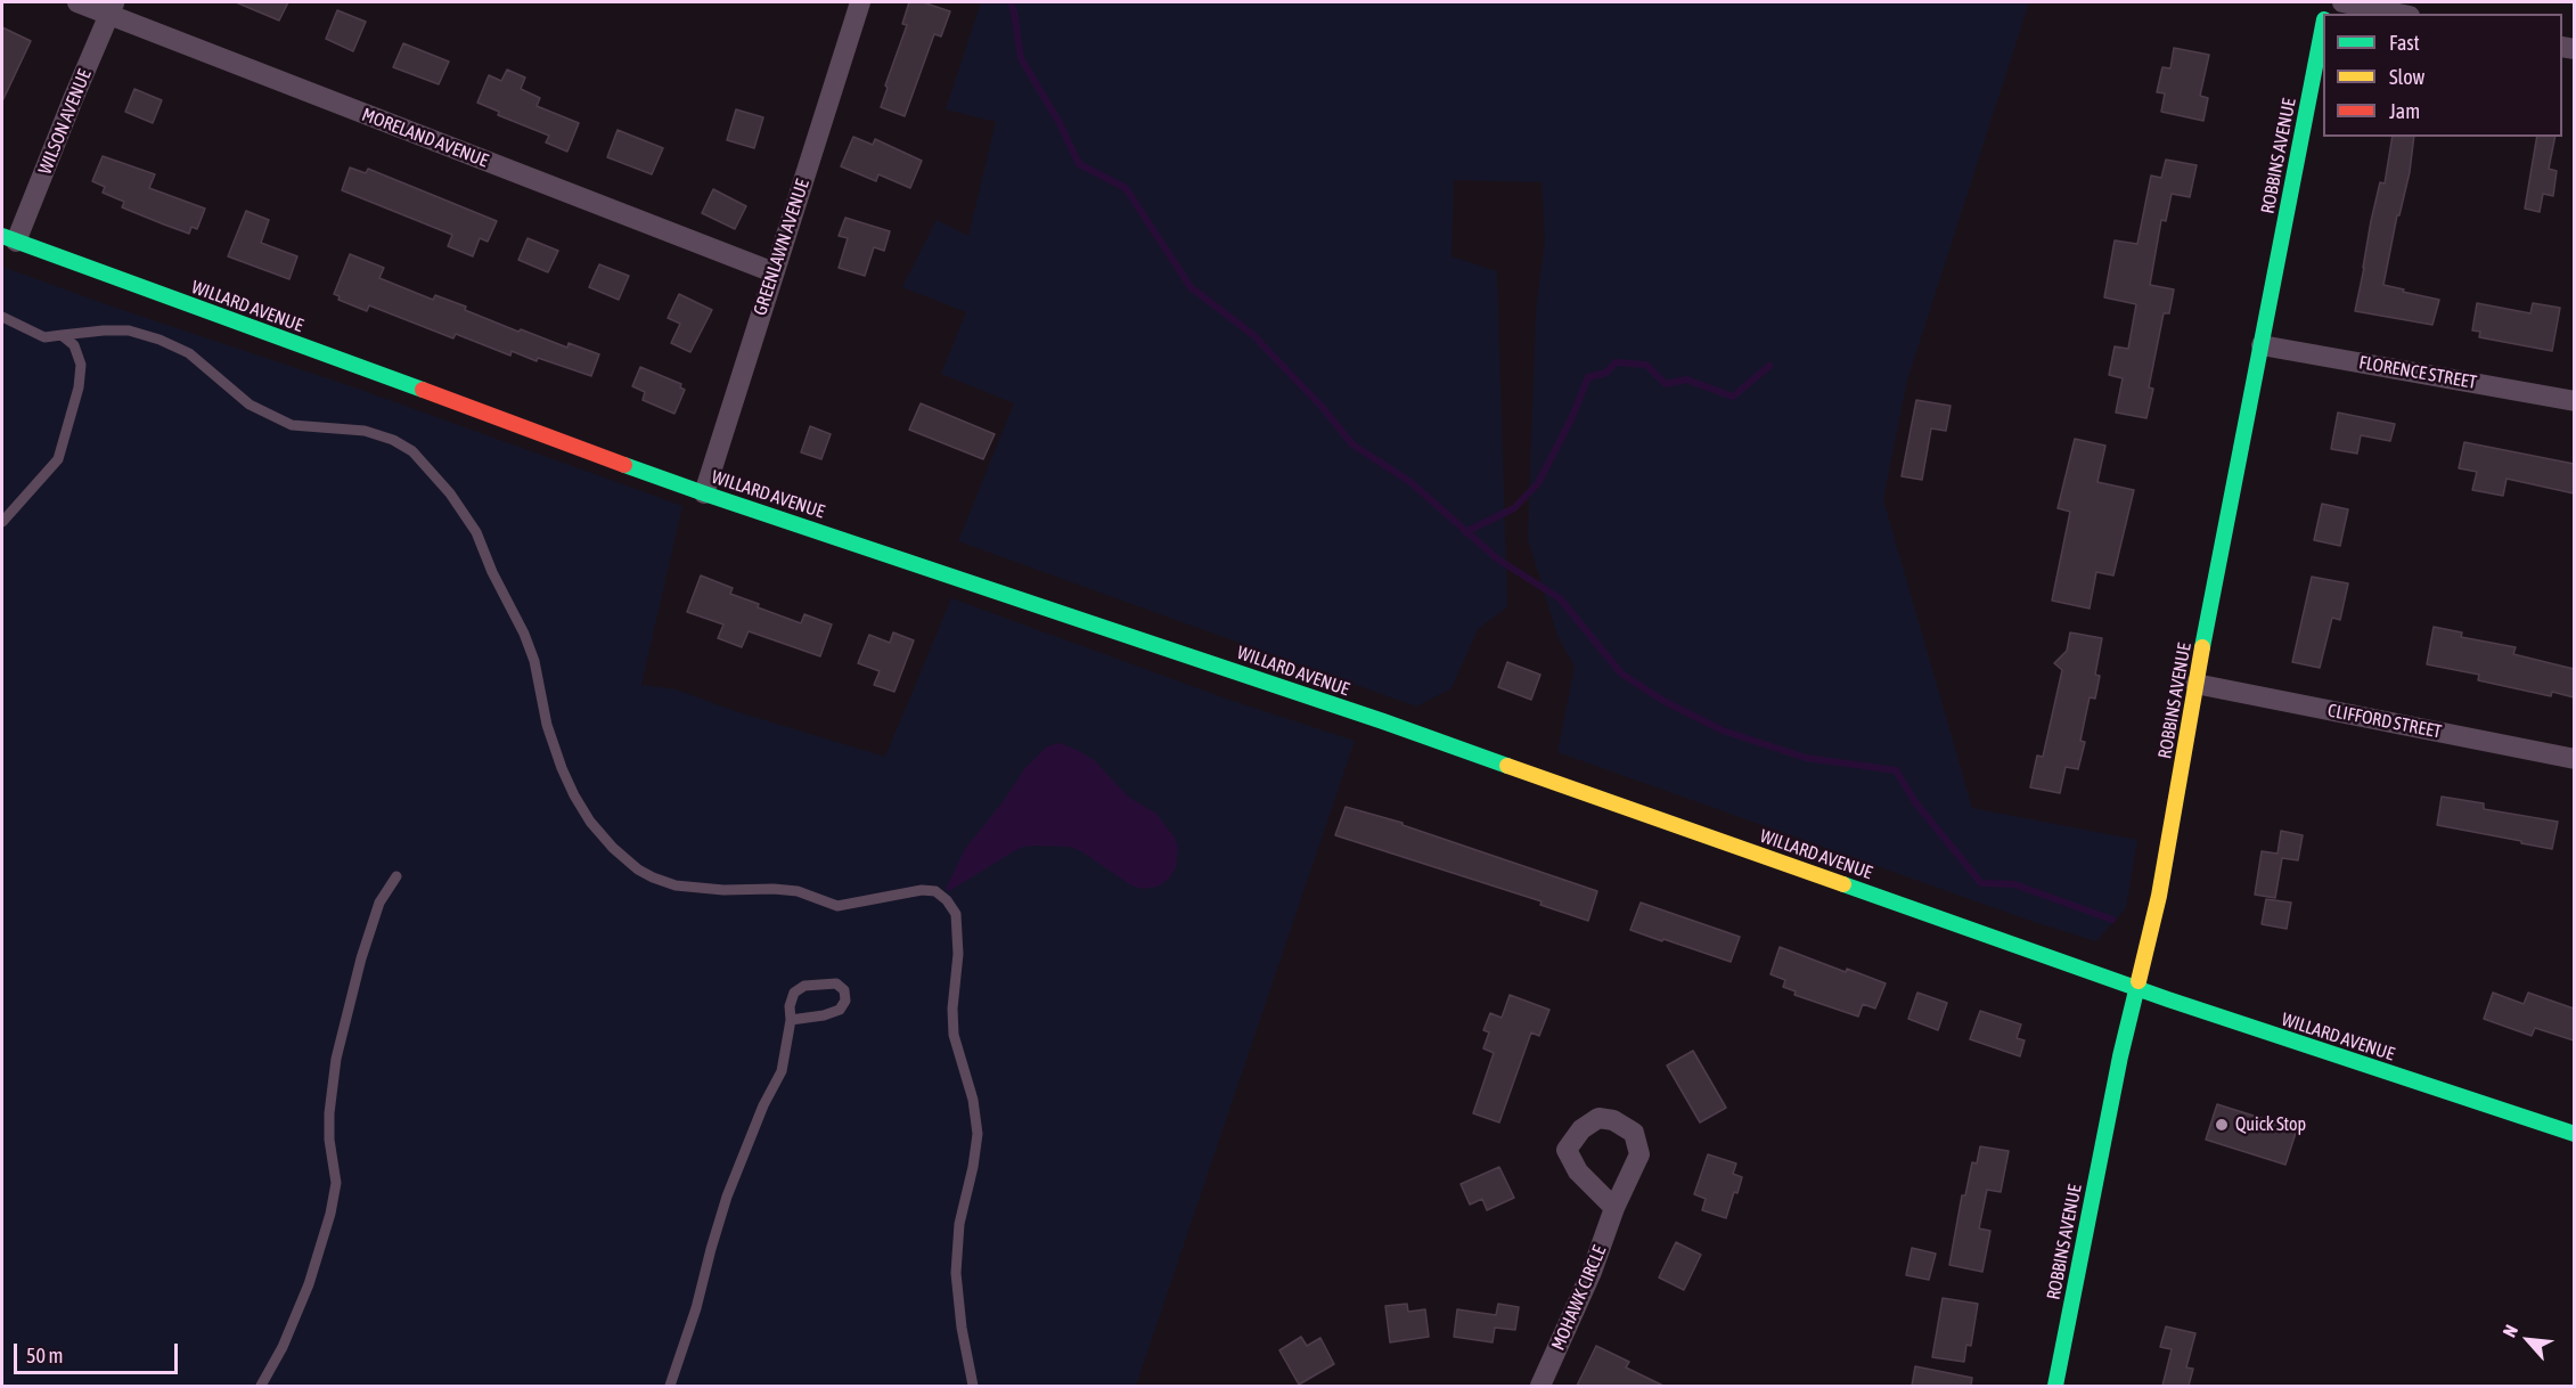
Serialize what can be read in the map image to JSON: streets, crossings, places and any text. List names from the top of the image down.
{
  "streets": {
    "main road": ["ROBBINS AVENUE", "WILLARD AVENUE"],
    "street": [
      "WILSON AVENUE",
      "MORELAND AVENUE",
      "GREENLAWN AVENUE",
      "FLORENCE STREET",
      "CLIFFORD STREET",
      "MOHAWK CIRCLE"
    ]
  },
  "crossings": [
    ["WILSON AVENUE", "MORELAND AVENUE"],
    ["WILSON AVENUE", "WILLARD AVENUE"],
    ["MORELAND AVENUE", "GREENLAWN AVENUE"],
    ["ROBBINS AVENUE", "WILLARD AVENUE"],
    ["ROBBINS AVENUE", "FLORENCE STREET"],
    ["ROBBINS AVENUE", "CLIFFORD STREET"],
    ["GREENLAWN AVENUE", "WILLARD AVENUE"]
  ],
  "places": ["Quick Stop"],
  "legend": ["Fast", "Slow", "Jam"],
  "scale_bar": "50 m",
  "north": "top left"
}
